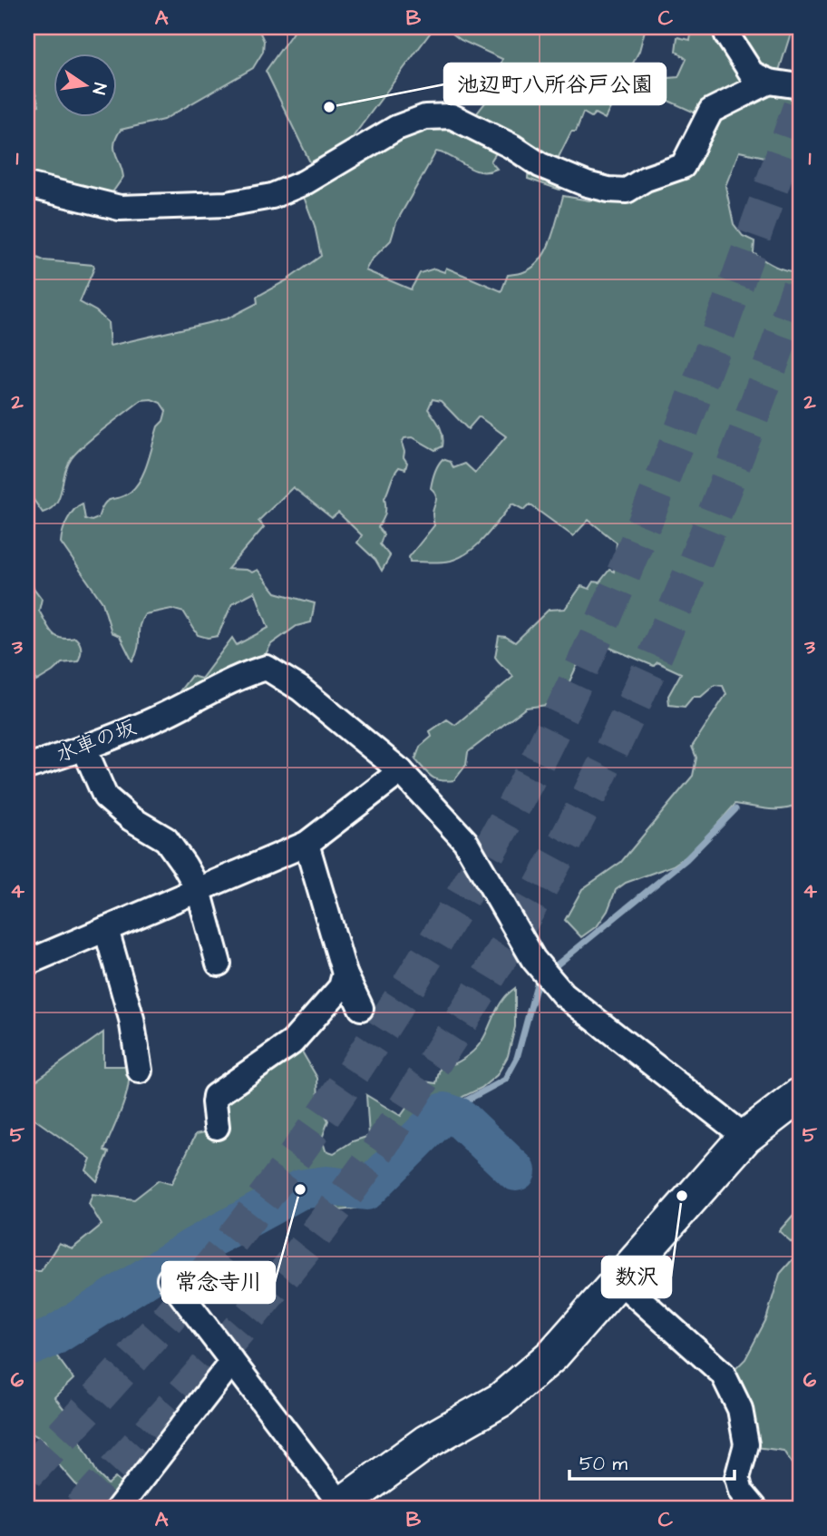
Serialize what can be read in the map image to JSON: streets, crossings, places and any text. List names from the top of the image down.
{
  "streets": {
    "street": ["水車の坂"]
  },
  "places": ["池辺町八所谷戸公園", "常念寺川", "数沢"],
  "scale_bar": "50 m",
  "north": "right",
  "grid": {
    "columns": ["A", "B", "C"],
    "rows": [
      "1",
      "2",
      "3",
      "4",
      "5",
      "6"
    ]
  }
}
